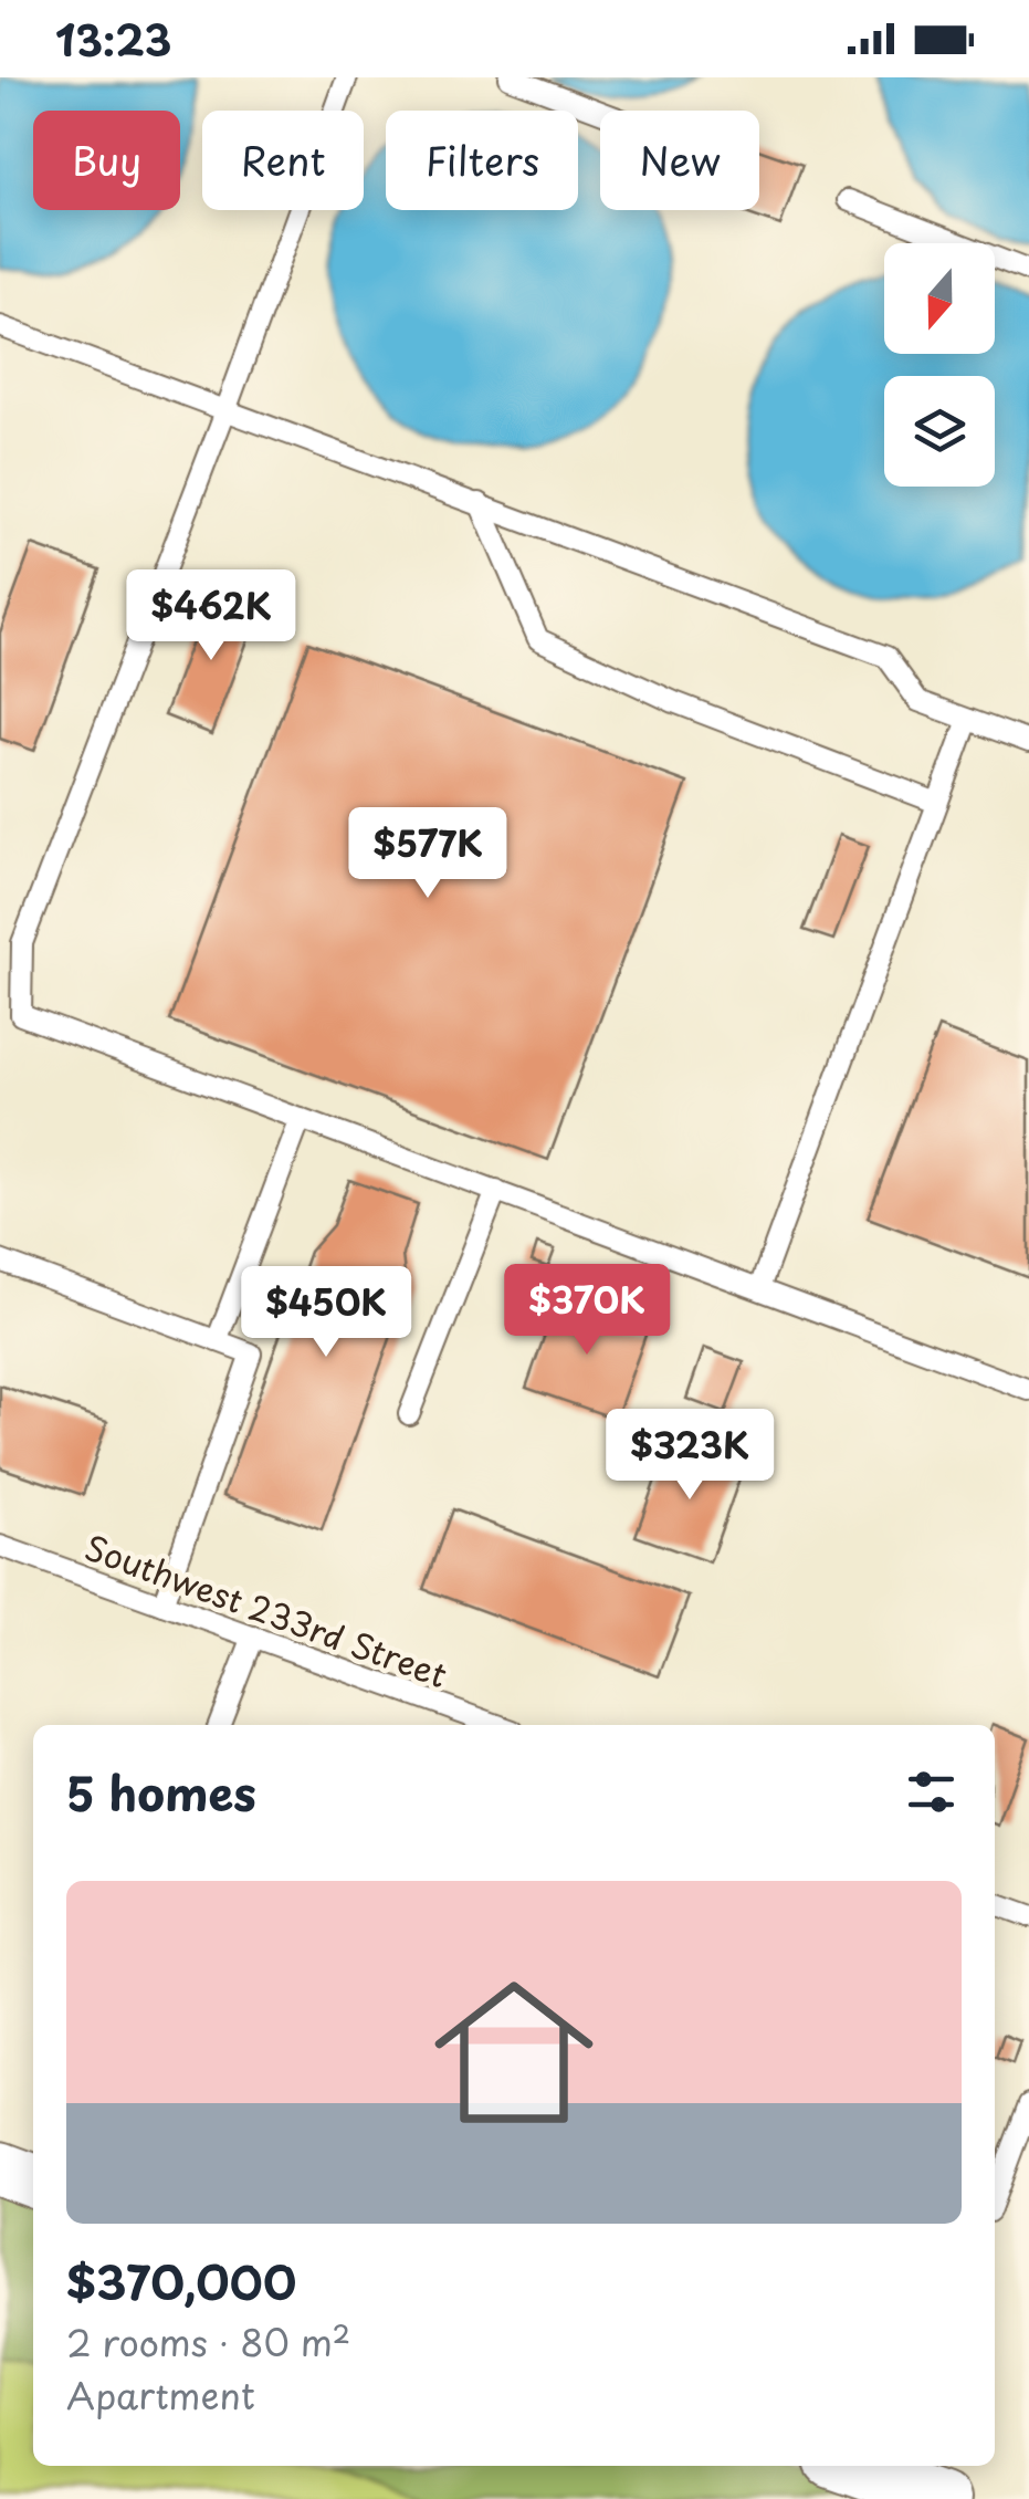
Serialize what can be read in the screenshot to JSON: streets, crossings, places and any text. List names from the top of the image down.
{
  "streets": {
    "lane": ["Southwest 233rd Street"]
  },
  "north": "bottom",
  "page": {
    "status": "13:23",
    "chip": [
      "Buy",
      "Rent",
      "Filters",
      "New"
    ],
    "price": [
      "$462K",
      "$577K",
      "$370K",
      "$450K",
      "$323K"
    ],
    "heading": "5 homes",
    "list": [
      {
        "name": "$370,000",
        "note": "2 rooms · 80 m² · Apartment"
      }
    ]
  }
}
